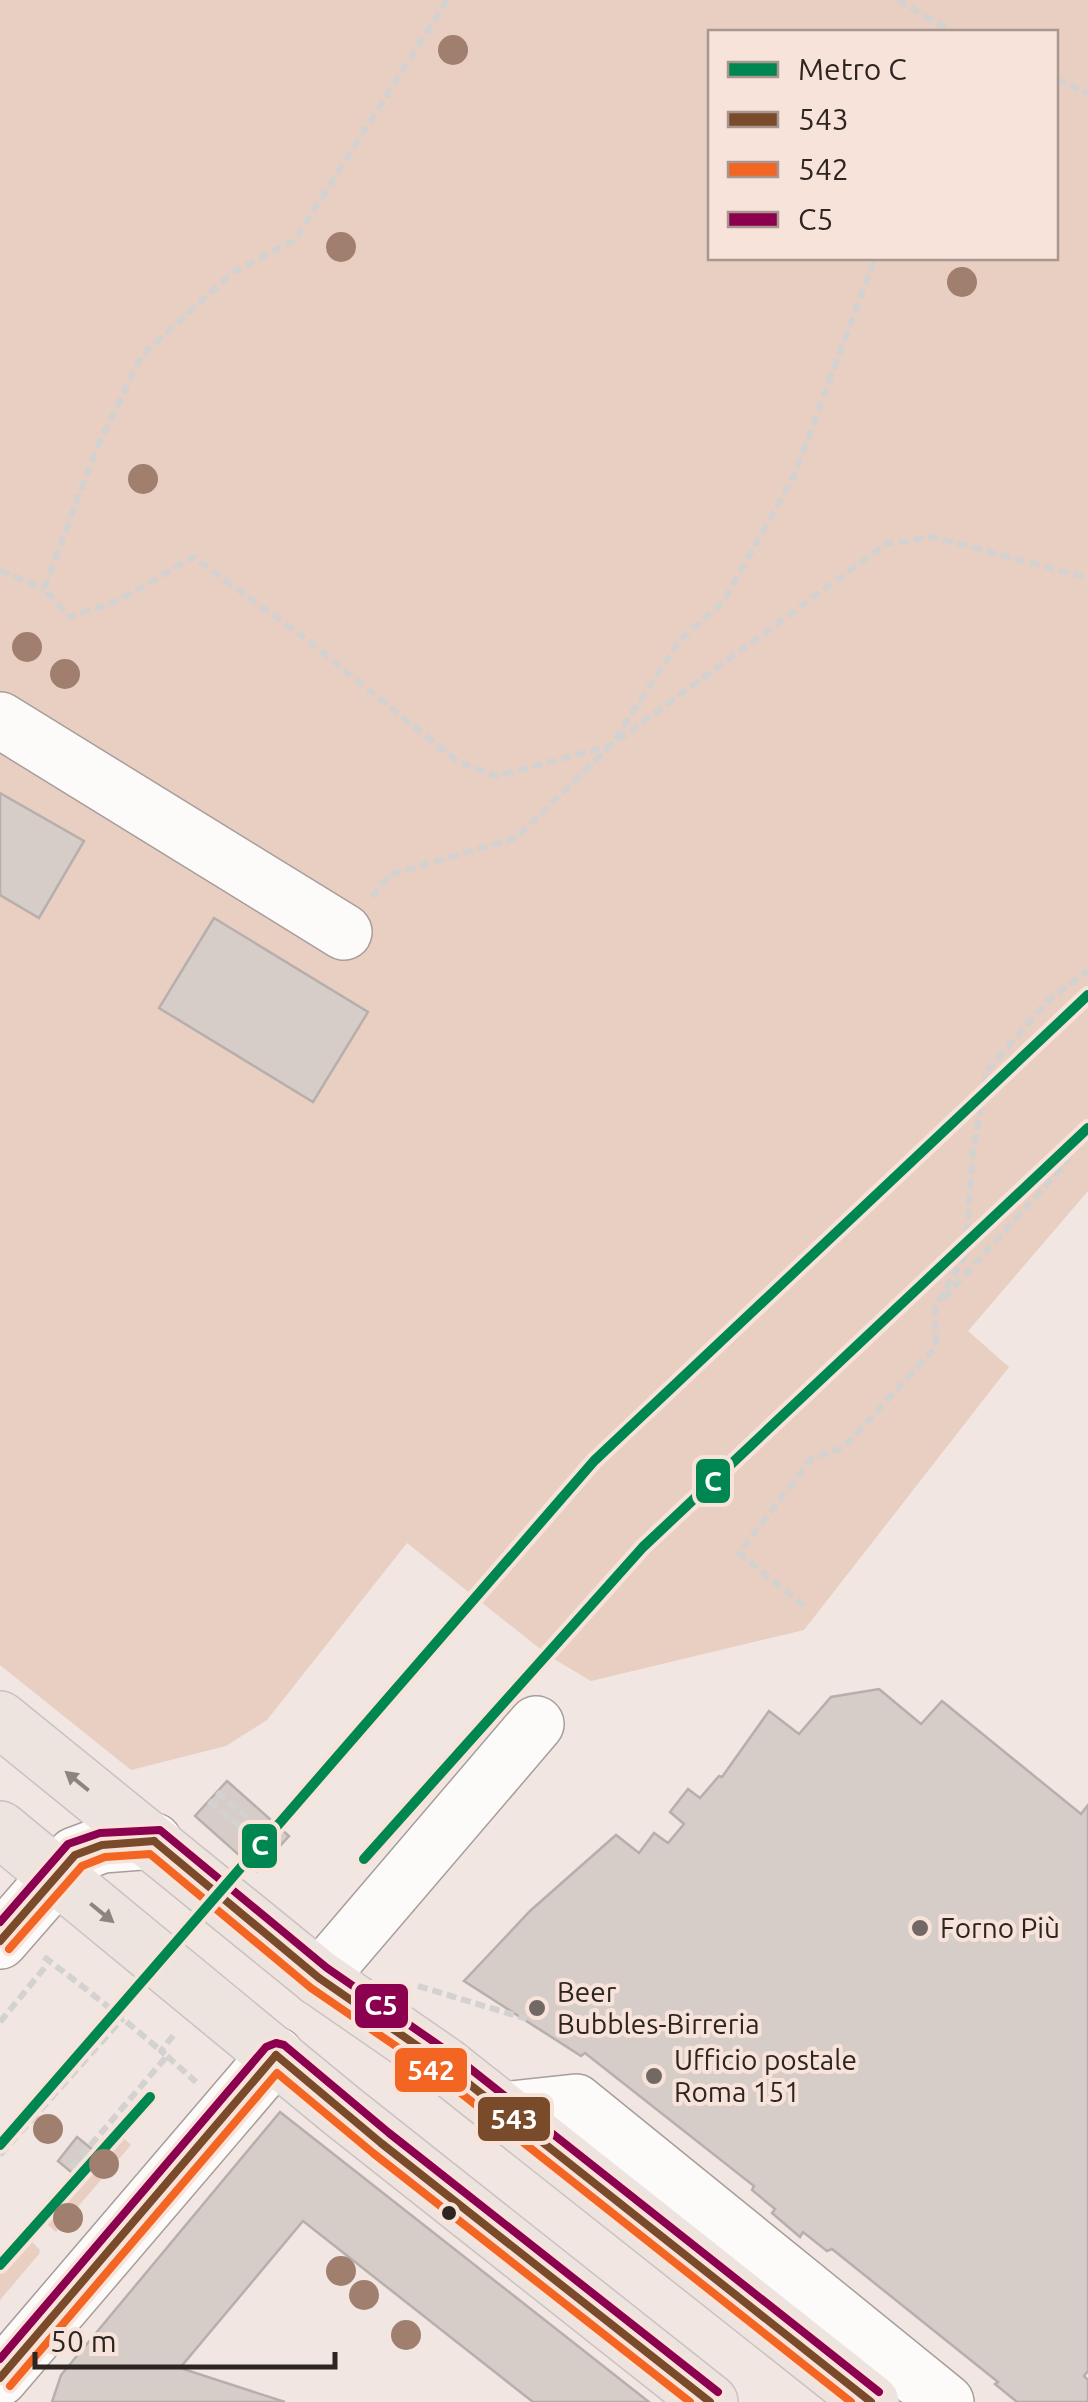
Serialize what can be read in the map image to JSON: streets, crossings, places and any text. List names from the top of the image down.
{
  "places": ["Forno Più", "Beer Bubbles-Birreria", "Ufficio postale Roma 151"],
  "lines": [
    "metro line C",
    "transit line C5",
    "transit line 543",
    "transit line 542"
  ],
  "legend": [
    "Metro C",
    "543",
    "542",
    "C5"
  ],
  "scale_bar": "50 m"
}
